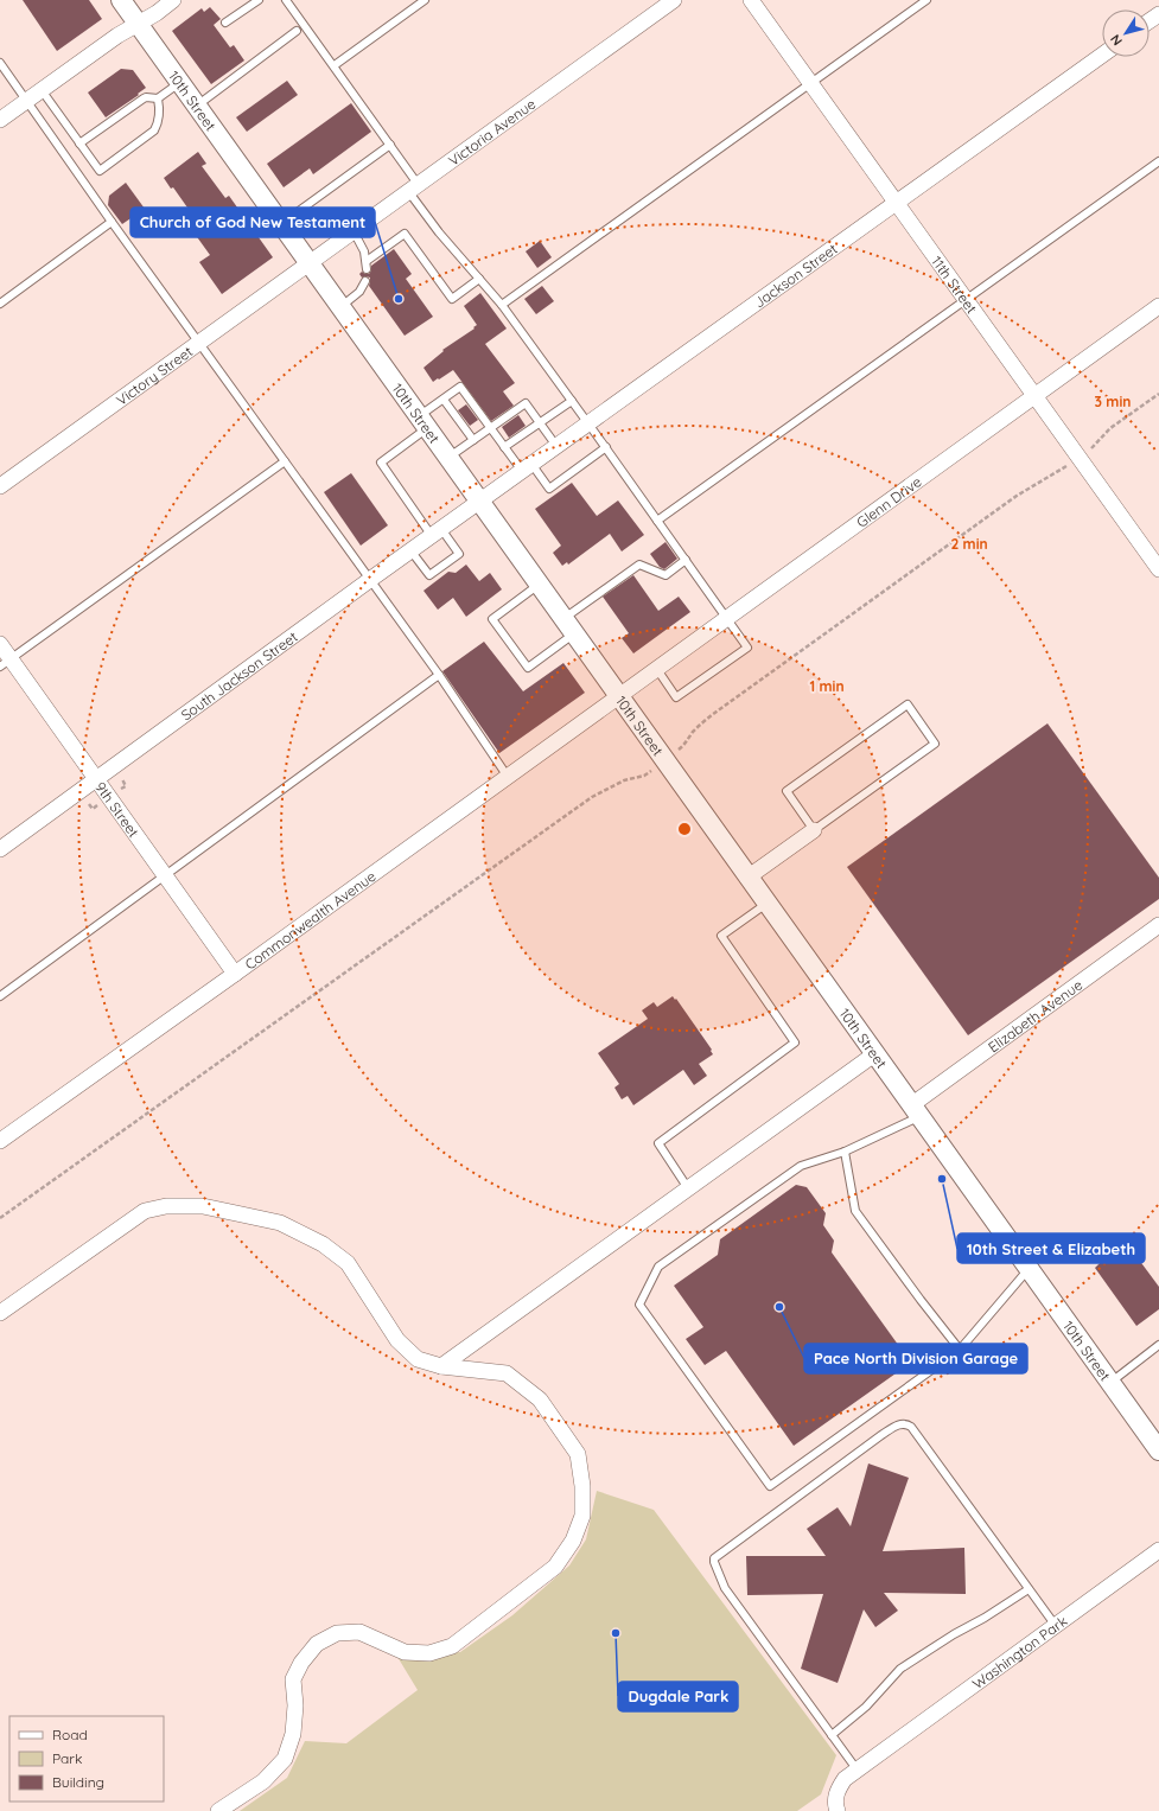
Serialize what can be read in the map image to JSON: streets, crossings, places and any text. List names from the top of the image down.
{
  "streets": {
    "street": [
      "10th Street",
      "Victoria Avenue",
      "Jackson Street",
      "11th Street",
      "Victory Street",
      "Glenn Drive",
      "South Jackson Street",
      "9th Street",
      "Commonwealth Avenue",
      "Elizabeth Avenue",
      "Washington Park"
    ]
  },
  "crossings": [
    ["10th Street", "Victoria Avenue"],
    ["10th Street", "Jackson Street"],
    ["10th Street", "Victory Street"],
    ["10th Street", "Glenn Drive"],
    ["10th Street", "South Jackson Street"],
    ["10th Street", "Commonwealth Avenue"],
    ["10th Street", "Elizabeth Avenue"],
    ["Victoria Avenue", "Victory Street"],
    ["Jackson Street", "11th Street"],
    ["Jackson Street", "South Jackson Street"],
    ["11th Street", "Glenn Drive"],
    ["Glenn Drive", "Commonwealth Avenue"],
    ["South Jackson Street", "9th Street"],
    ["9th Street", "Commonwealth Avenue"]
  ],
  "places": [
    "Church of God New Testament",
    "10th Street & Elizabeth",
    "Pace North Division Garage",
    "Dugdale Park"
  ],
  "legend": ["Road", "Park", "Building"],
  "north": "bottom left",
  "rings": ["3 min", "2 min", "1 min"]
}
